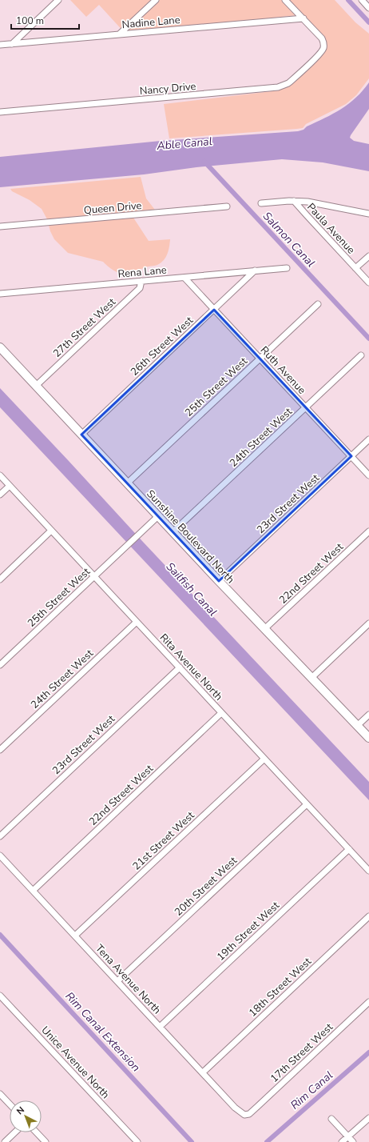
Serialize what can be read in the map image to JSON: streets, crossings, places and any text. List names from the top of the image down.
{
  "streets": {
    "street": [
      "Nadine Lane",
      "Nancy Drive",
      "Queen Drive",
      "Paula Avenue",
      "Rena Lane",
      "27th Street West",
      "26th Street West",
      "Ruth Avenue",
      "25th Street West",
      "24th Street West",
      "23rd Street West",
      "Sunshine Boulevard North",
      "22nd Street West",
      "Rita Avenue North",
      "21st Street West",
      "20th Street West",
      "19th Street West",
      "Tena Avenue North",
      "18th Street West",
      "17th Street West",
      "Unice Avenue North"
    ]
  },
  "crossings": [
    ["Nadine Lane", "Nancy Drive"],
    ["Rena Lane", "27th Street West"],
    ["Rena Lane", "26th Street West"],
    ["Rena Lane", "Ruth Avenue"],
    ["27th Street West", "Sunshine Boulevard North"],
    ["26th Street West", "Ruth Avenue"],
    ["26th Street West", "Sunshine Boulevard North"],
    ["Ruth Avenue", "25th Street West"],
    ["Ruth Avenue", "24th Street West"],
    ["Ruth Avenue", "23rd Street West"],
    ["25th Street West", "Sunshine Boulevard North"],
    ["25th Street West", "Rita Avenue North"],
    ["24th Street West", "Sunshine Boulevard North"],
    ["24th Street West", "Rita Avenue North"],
    ["23rd Street West", "Sunshine Boulevard North"],
    ["23rd Street West", "Rita Avenue North"],
    ["Sunshine Boulevard North", "22nd Street West"],
    ["22nd Street West", "Rita Avenue North"],
    ["22nd Street West", "Tena Avenue North"],
    ["Rita Avenue North", "21st Street West"],
    ["Rita Avenue North", "20th Street West"],
    ["Rita Avenue North", "19th Street West"],
    ["21st Street West", "Tena Avenue North"],
    ["20th Street West", "Tena Avenue North"],
    ["19th Street West", "Tena Avenue North"],
    ["Tena Avenue North", "18th Street West"],
    ["Tena Avenue North", "17th Street West"]
  ],
  "water": [
    "Able Canal",
    "Salmon Canal",
    "Sailfish Canal",
    "Rim Canal Extension",
    "Rim Canal"
  ],
  "scale_bar": "100 m",
  "north": "top left"
}
